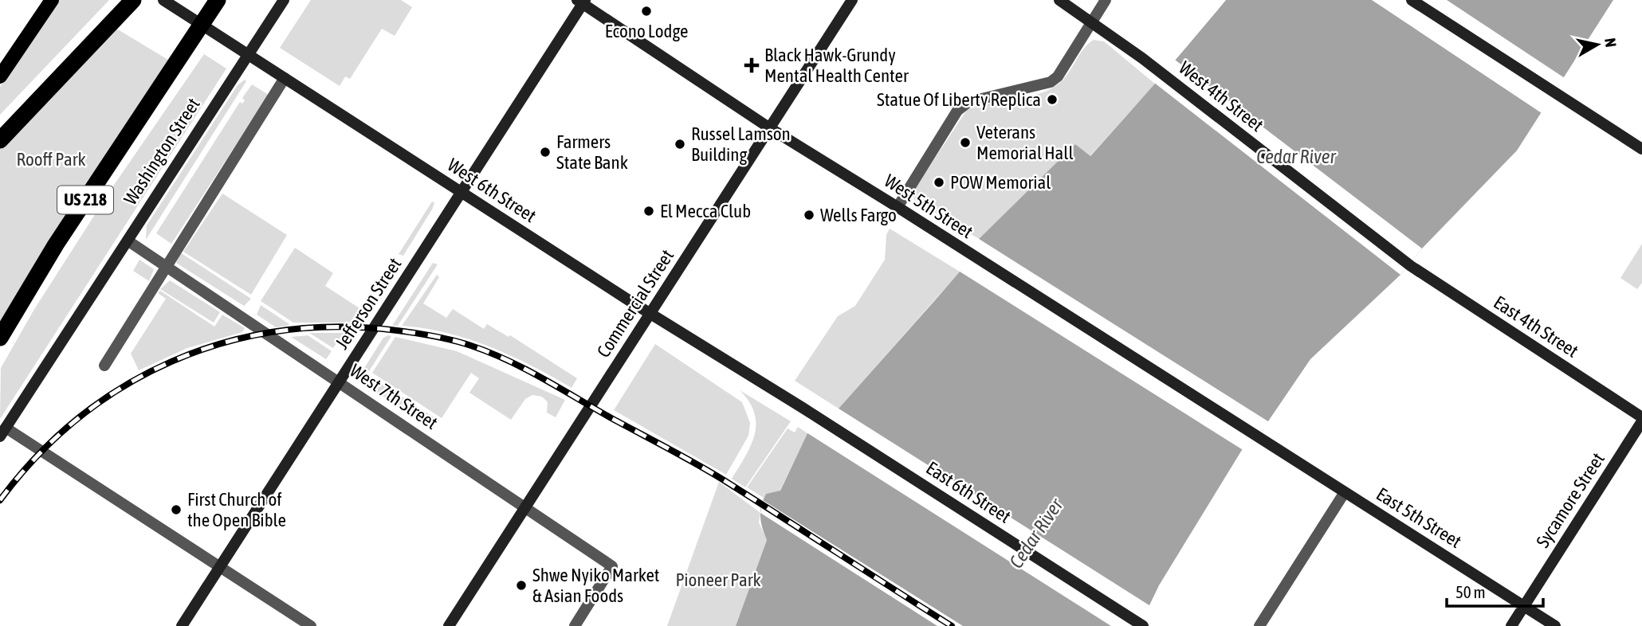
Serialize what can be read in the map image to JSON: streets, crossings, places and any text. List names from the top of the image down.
{
  "streets": {
    "highway": ["US 218"],
    "street": [
      "West 4th Street",
      "Washington Street",
      "West 6th Street",
      "West 5th Street",
      "Jefferson Street",
      "Commercial Street",
      "East 4th Street",
      "West 7th Street",
      "East 6th Street",
      "Sycamore Street",
      "East 5th Street"
    ]
  },
  "crossings": [
    ["West 4th Street", "East 4th Street"],
    ["Washington Street", "West 6th Street"],
    ["Washington Street", "West 7th Street"],
    ["West 6th Street", "Jefferson Street"],
    ["West 6th Street", "Commercial Street"],
    ["West 6th Street", "East 6th Street"],
    ["West 5th Street", "Jefferson Street"],
    ["West 5th Street", "Commercial Street"],
    ["West 5th Street", "East 5th Street"],
    ["Jefferson Street", "West 7th Street"],
    ["Commercial Street", "West 7th Street"],
    ["Sycamore Street", "East 5th Street"]
  ],
  "water": ["Cedar River"],
  "parks": ["Rooff Park", "Pioneer Park"],
  "places": {
    "other": [
      "Econo Lodge",
      "Statue Of Liberty Replica",
      "Veterans Memorial Hall",
      "Russel Lamson Building",
      "Farmers State Bank",
      "POW Memorial",
      "El Mecca Club",
      "Wells Fargo",
      "First Church of the Open Bible",
      "Shwe Nyiko Market & Asian Foods"
    ],
    "health": ["Black Hawk-Grundy Mental Health Center"]
  },
  "scale_bar": "50 m",
  "north": "right"
}
